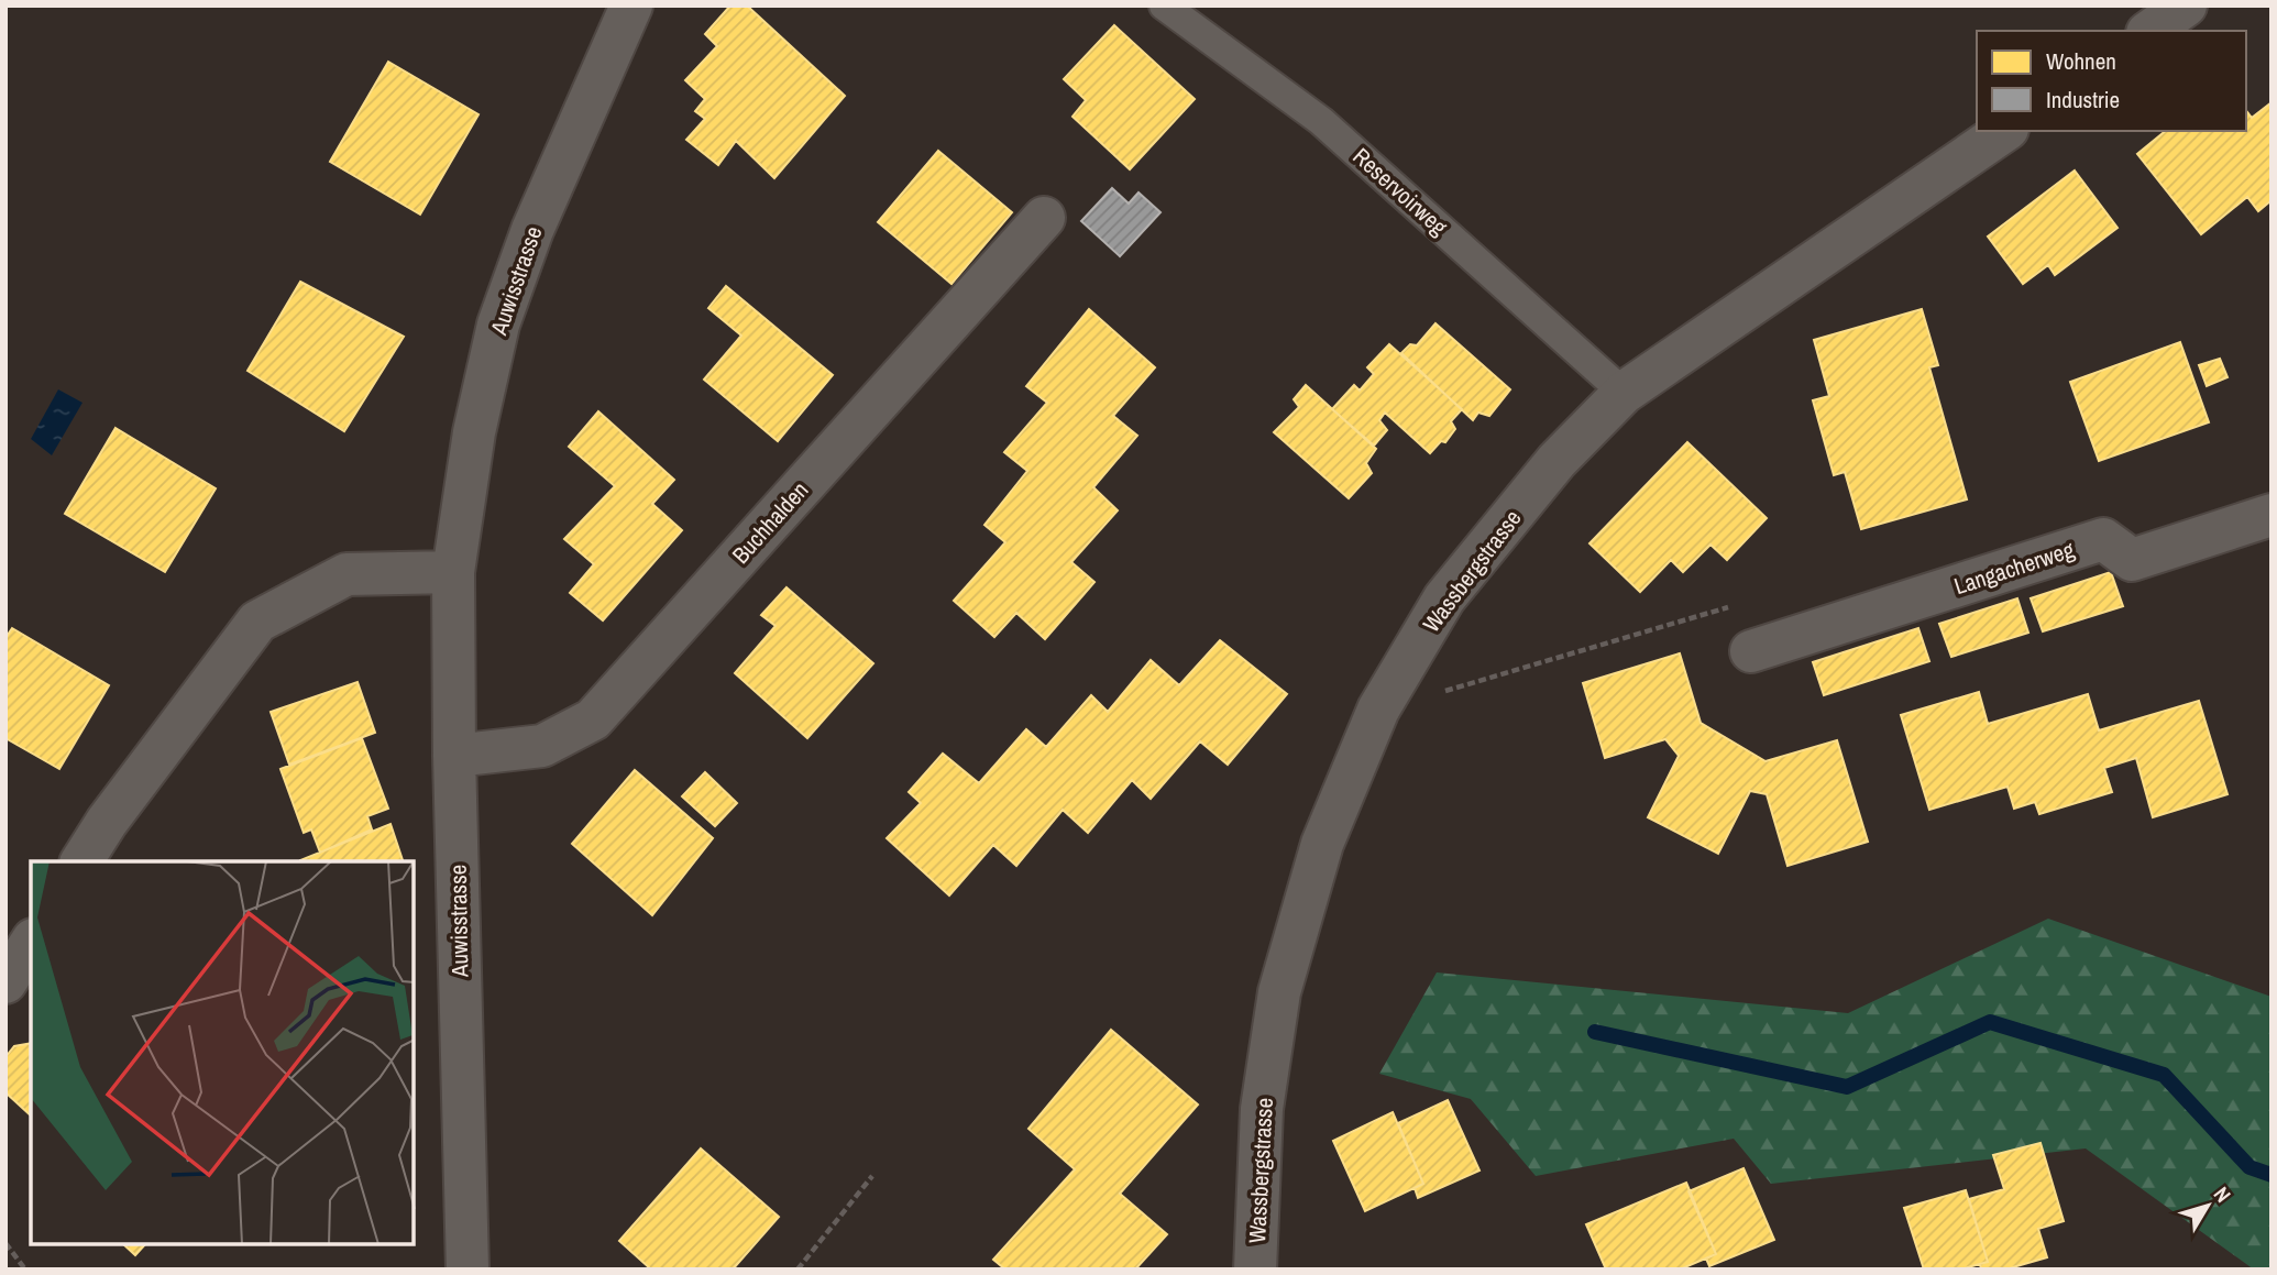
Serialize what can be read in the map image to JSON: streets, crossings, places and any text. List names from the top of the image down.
{
  "streets": {
    "street": [
      "Auwisstrasse",
      "Buchhalden",
      "Langacherweg",
      "Wassbergstrasse"
    ],
    "lane": ["Reservoirweg"]
  },
  "crossings": [
    ["Reservoirweg", "Wassbergstrasse"],
    ["Auwisstrasse", "Buchhalden"]
  ],
  "legend": ["Wohnen", "Industrie"],
  "north": "top right"
}
